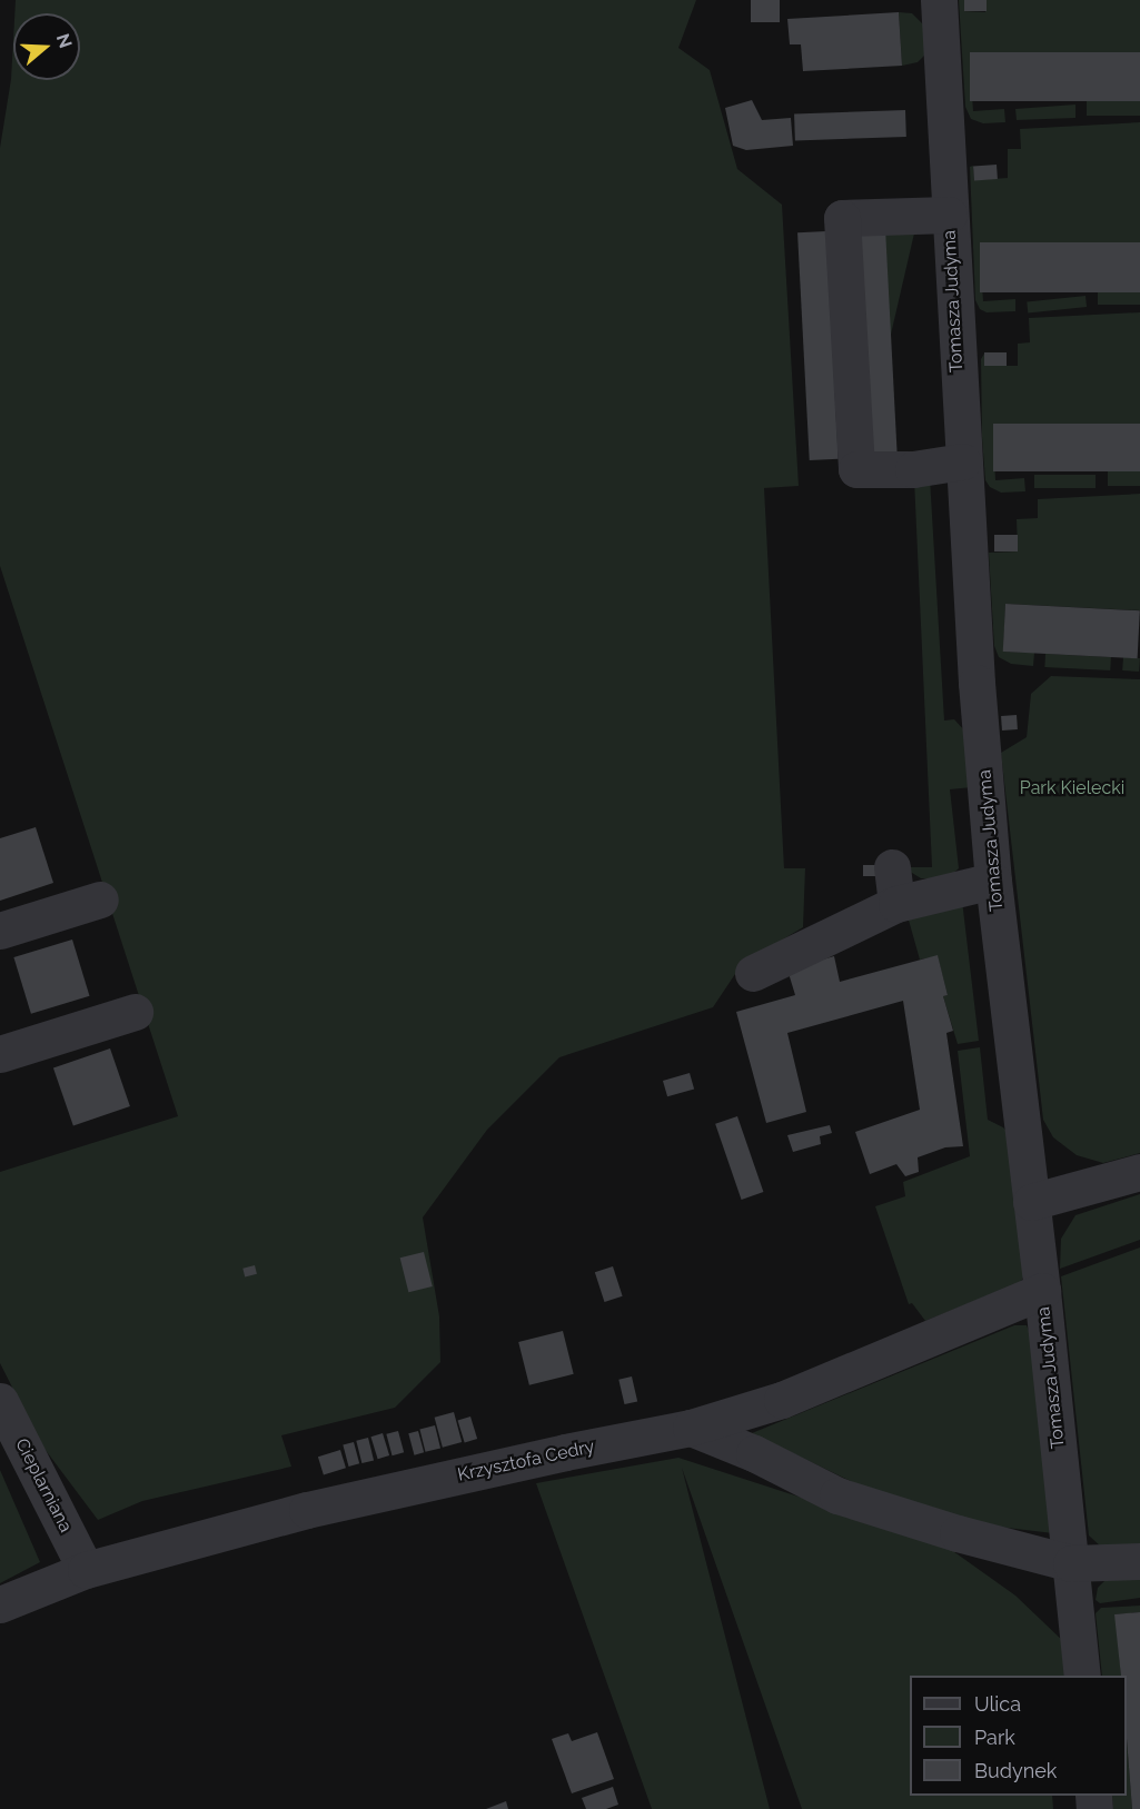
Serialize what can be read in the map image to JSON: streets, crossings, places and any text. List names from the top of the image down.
{
  "streets": {
    "street": ["Tomasza Judyma", "Krzysztofa Cedry", "Cieplarniana"]
  },
  "crossings": [
    ["Tomasza Judyma", "Krzysztofa Cedry"],
    ["Krzysztofa Cedry", "Cieplarniana"]
  ],
  "parks": ["Park Kielecki"],
  "legend": ["Ulica", "Park", "Budynek"],
  "north": "right"
}
